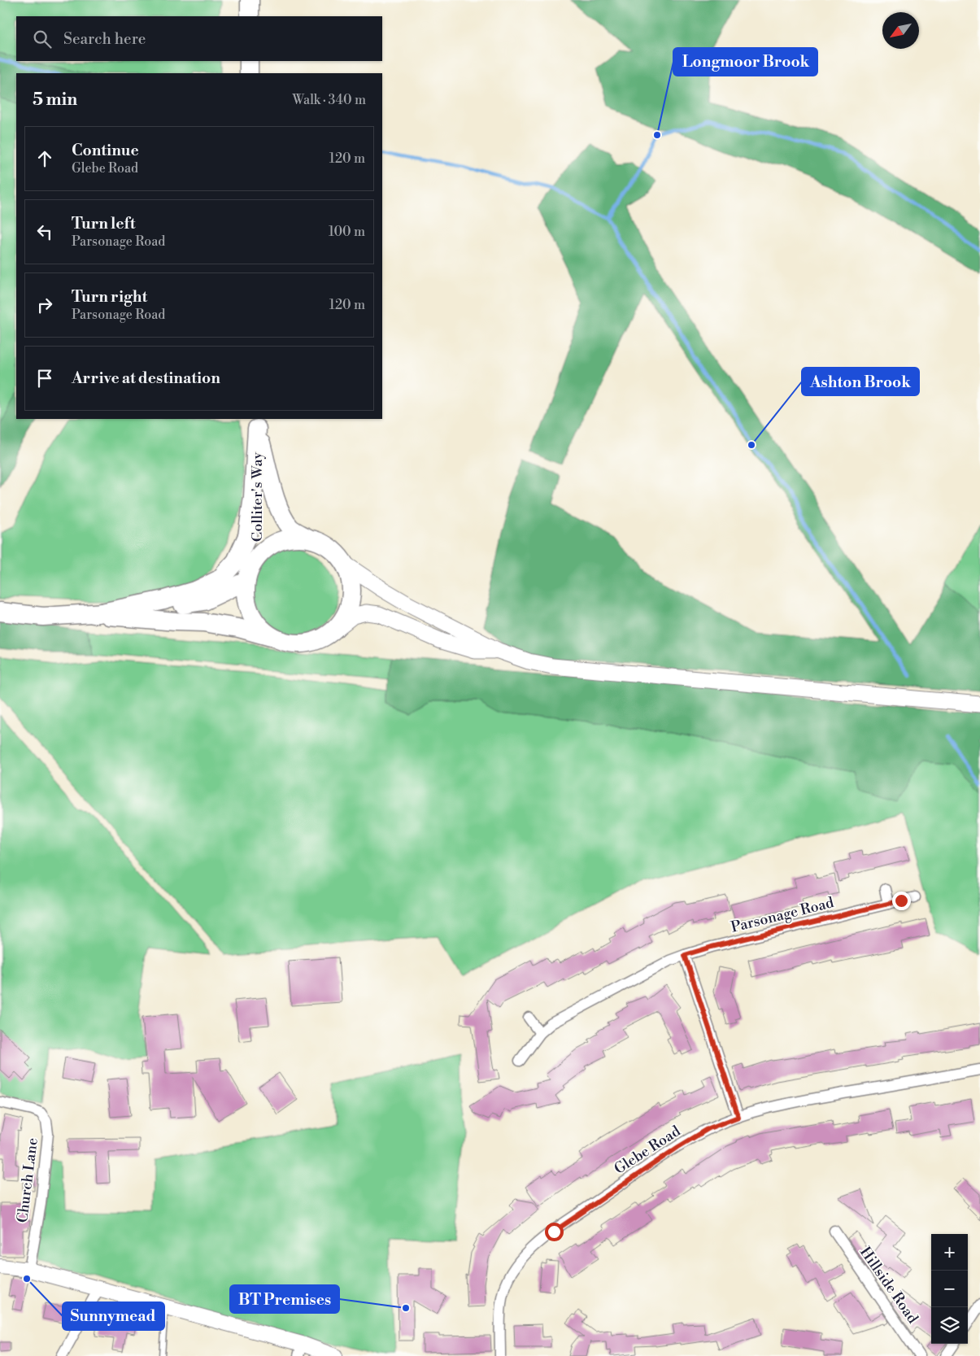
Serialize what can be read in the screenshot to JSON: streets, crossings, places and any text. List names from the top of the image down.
{
  "streets": {
    "highway": ["Colliter's Way"],
    "street": [
      "Parsonage Road",
      "Glebe Road",
      "Church Lane",
      "Hillside Road"
    ]
  },
  "places": [
    "Longmoor Brook",
    "Ashton Brook",
    "Sunnymead",
    "BT Premises"
  ],
  "north": "bottom left",
  "page": {
    "search": "Search here",
    "heading": ["5 min", "Walk · 340 m"],
    "list": [
      ["Continue", "Glebe Road", "120 m"],
      ["Turn left", "Parsonage Road", "100 m"],
      ["Turn right", "Parsonage Road", "120 m"],
      "Arrive at destination"
    ],
    "map_buttons": ["+", "−"]
  }
}
